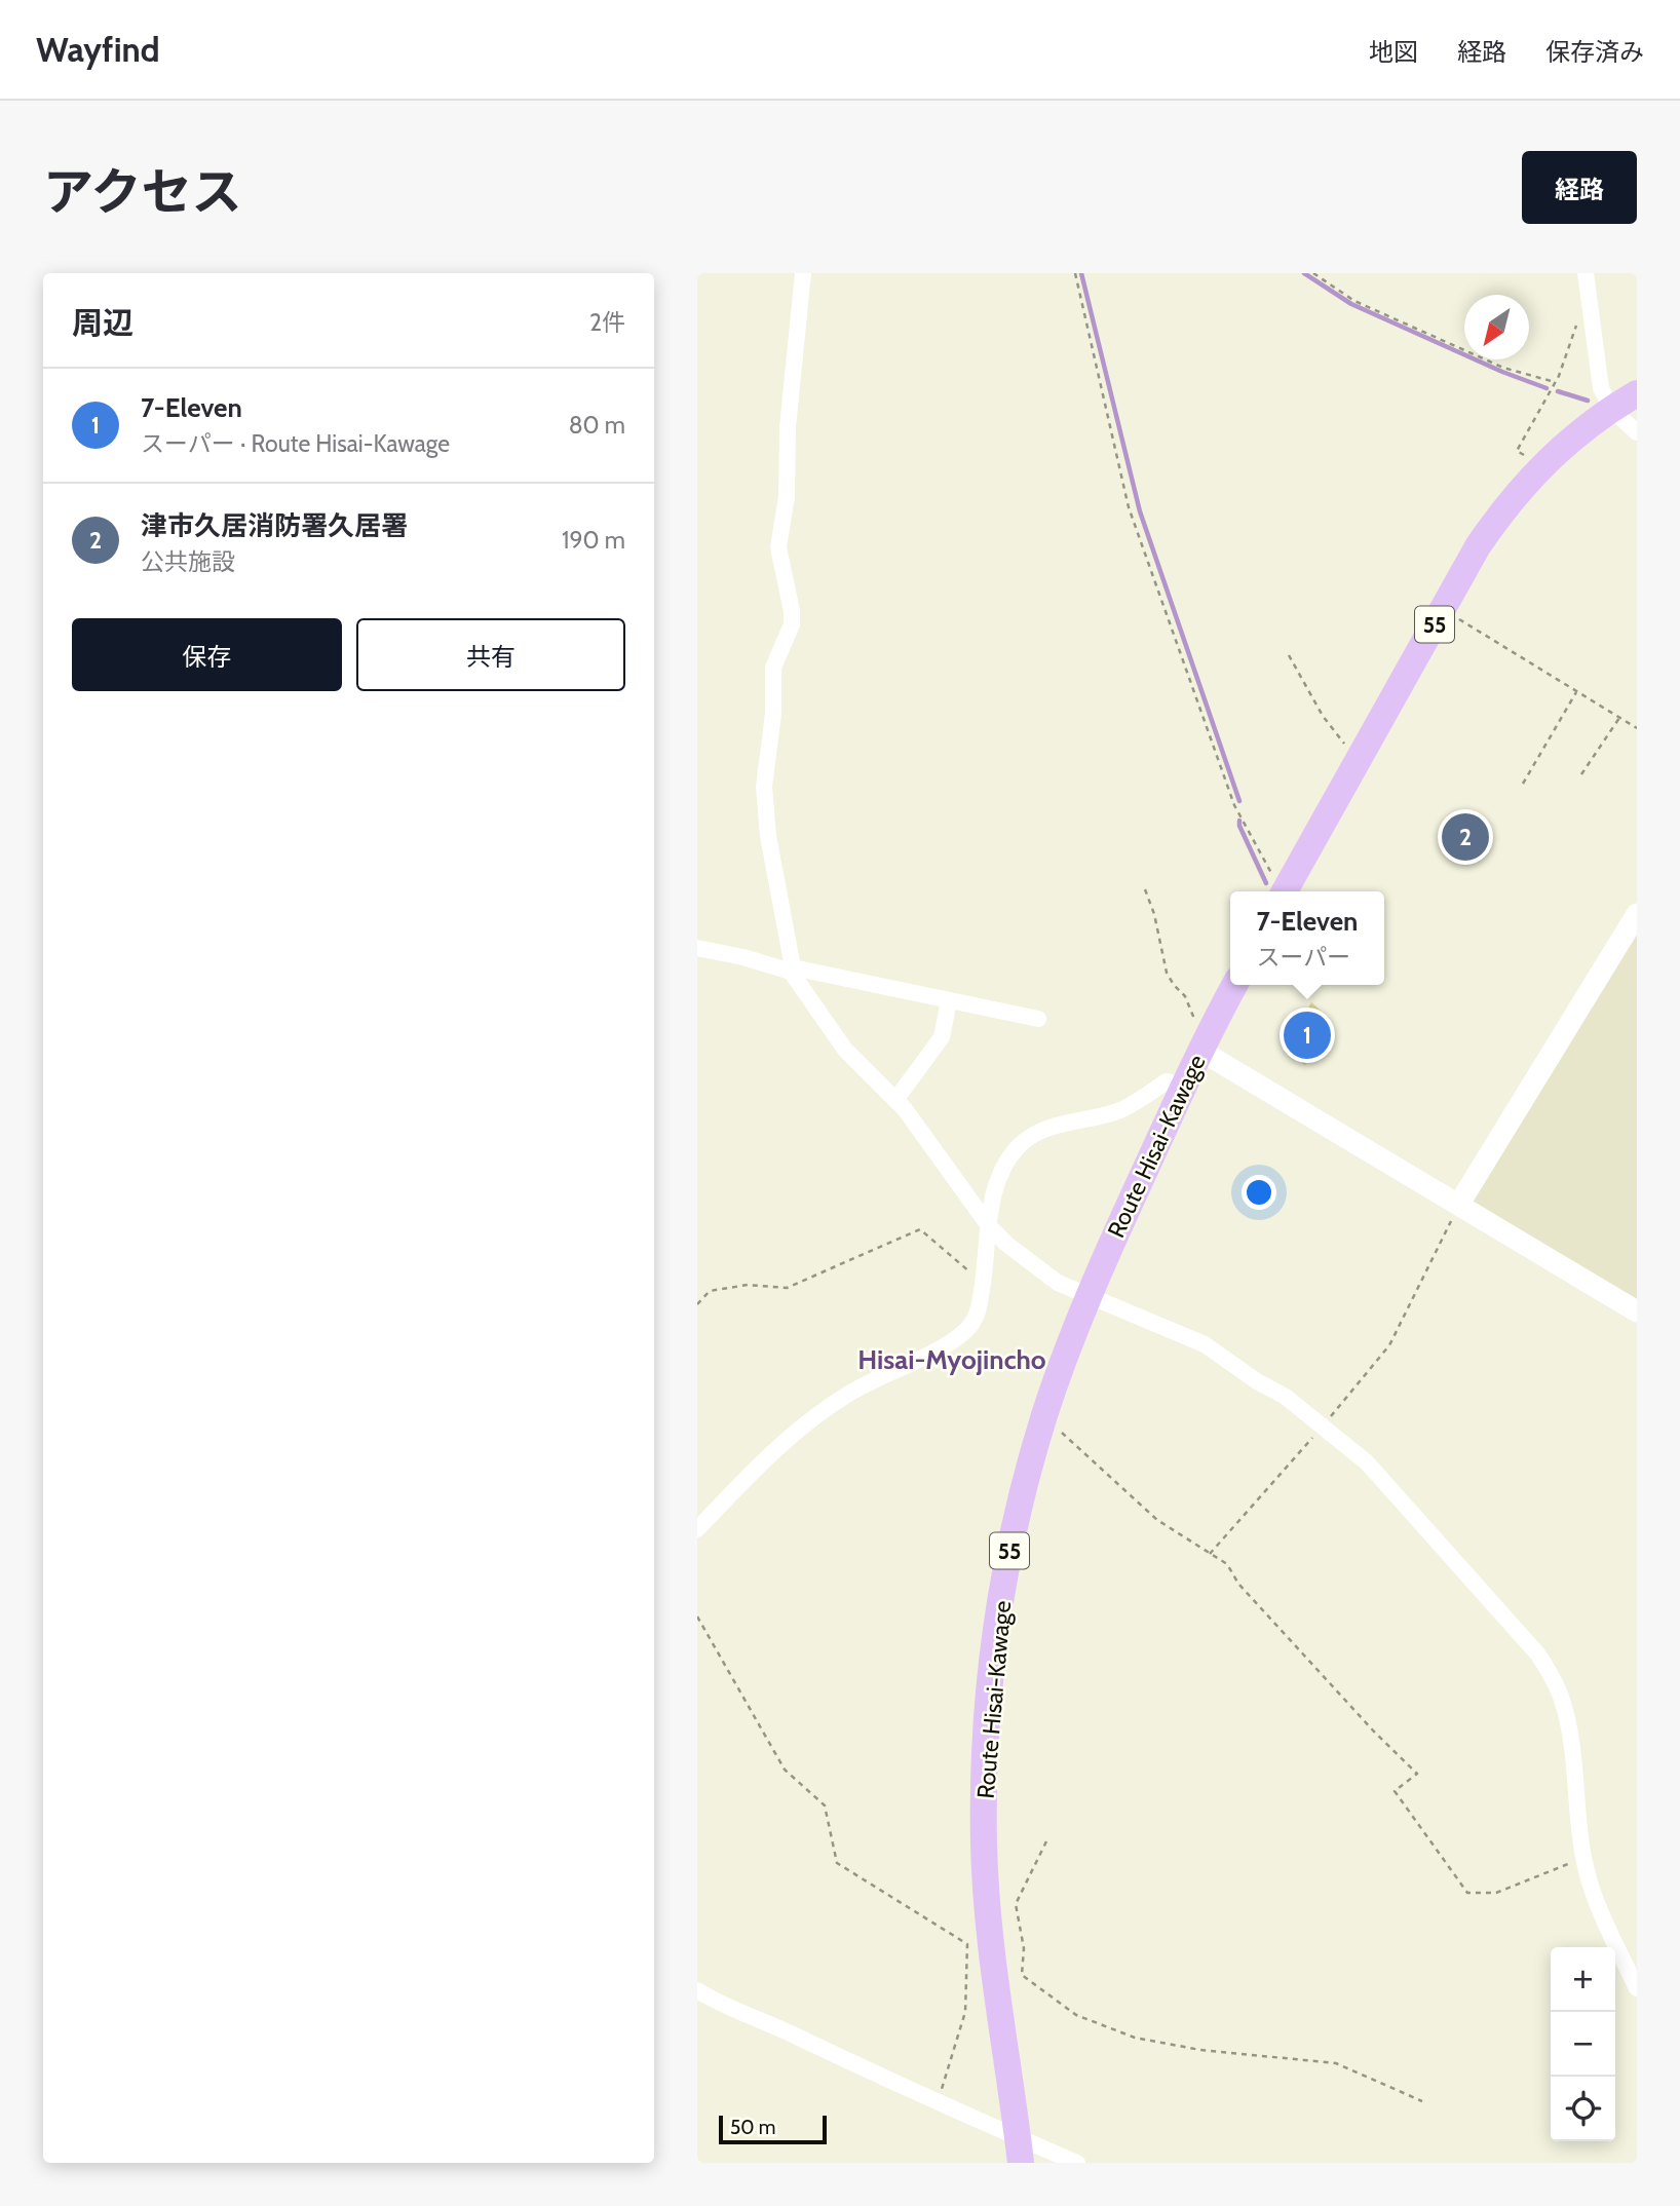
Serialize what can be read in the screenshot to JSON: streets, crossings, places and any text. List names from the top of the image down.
{
  "streets": {
    "main road": ["55", "Route Hisai-Kawage"]
  },
  "districts": ["Hisai-Myojincho"],
  "scale_bar": "50 m",
  "north": "bottom left",
  "page": {
    "header": "Wayfind",
    "nav": ["地図", "経路", "保存済み"],
    "title": "アクセス",
    "buttons": [
      "経路",
      ["保存", "共有"]
    ],
    "heading": ["周辺", "2件"],
    "list": [
      {
        "mark": "1",
        "name": "7-Eleven",
        "note": "スーパー · Route Hisai-Kawage",
        "value": "80 m"
      },
      {
        "mark": "2",
        "name": "津市久居消防署久居署",
        "note": "公共施設",
        "value": "190 m"
      }
    ],
    "pins": ["2", "1"],
    "popup": ["7-Eleven", "スーパー"],
    "map_buttons": ["+", "−"],
    "scale": "50 m"
  }
}
